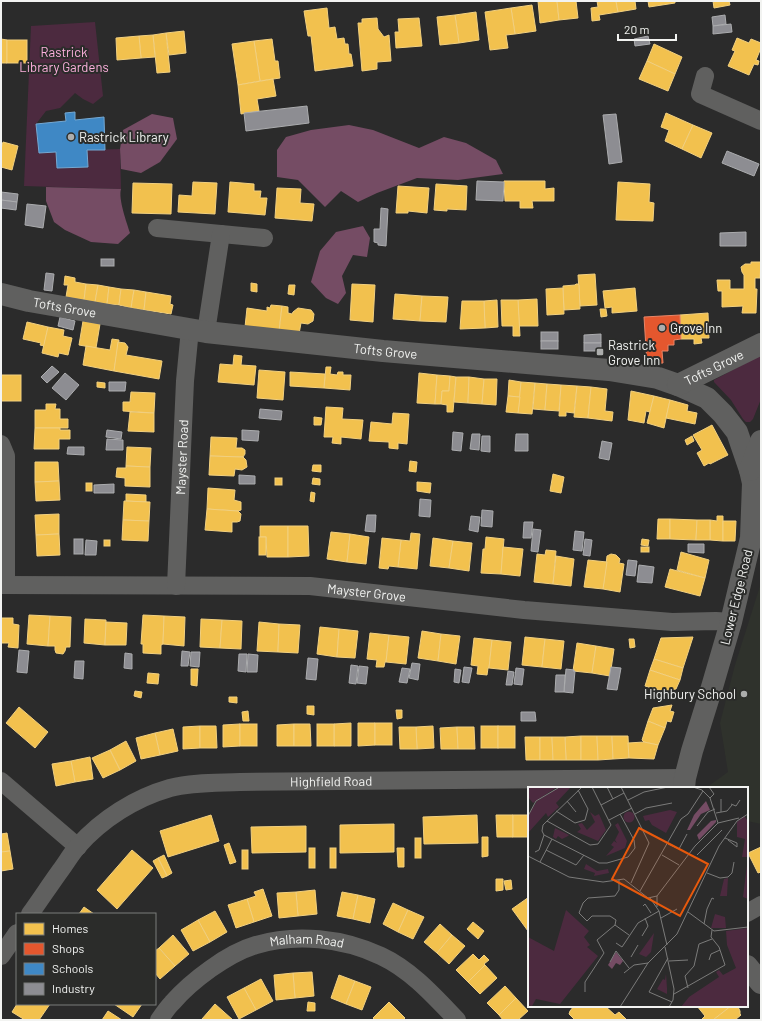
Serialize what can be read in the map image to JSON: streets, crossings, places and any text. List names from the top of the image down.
{
  "streets": {
    "street": [
      "Tofts Grove",
      "Mayster Road",
      "Mayster Grove",
      "Lower Edge Road",
      "Highfield Road",
      "Malham Road"
    ]
  },
  "crossings": [
    ["Tofts Grove", "Mayster Road"],
    ["Tofts Grove", "Lower Edge Road"],
    ["Mayster Road", "Mayster Grove"],
    ["Mayster Grove", "Lower Edge Road"],
    ["Lower Edge Road", "Highfield Road"]
  ],
  "parks": ["Rastrick Library Gardens"],
  "places": {
    "other": ["Rastrick Library", "Grove Inn", "Highbury School"],
    "transit": ["Rastrick Grove Inn"]
  },
  "legend": [
    "Homes",
    "Shops",
    "Schools",
    "Industry"
  ],
  "scale_bar": "20 m"
}
